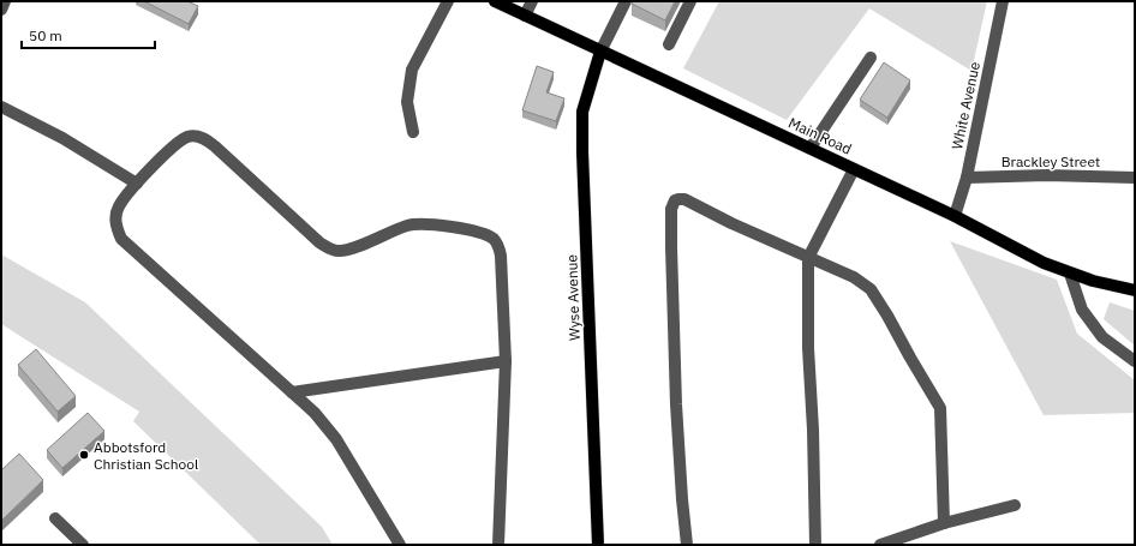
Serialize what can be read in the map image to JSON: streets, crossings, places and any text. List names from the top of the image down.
{
  "streets": {
    "main road": ["Main Road", "Wyse Avenue"],
    "street": ["White Avenue", "Brackley Street"]
  },
  "crossings": [
    ["White Avenue", "Main Road"],
    ["White Avenue", "Brackley Street"],
    ["Main Road", "Wyse Avenue"]
  ],
  "places": ["Abbotsford Christian School"],
  "scale_bar": "50 m"
}
